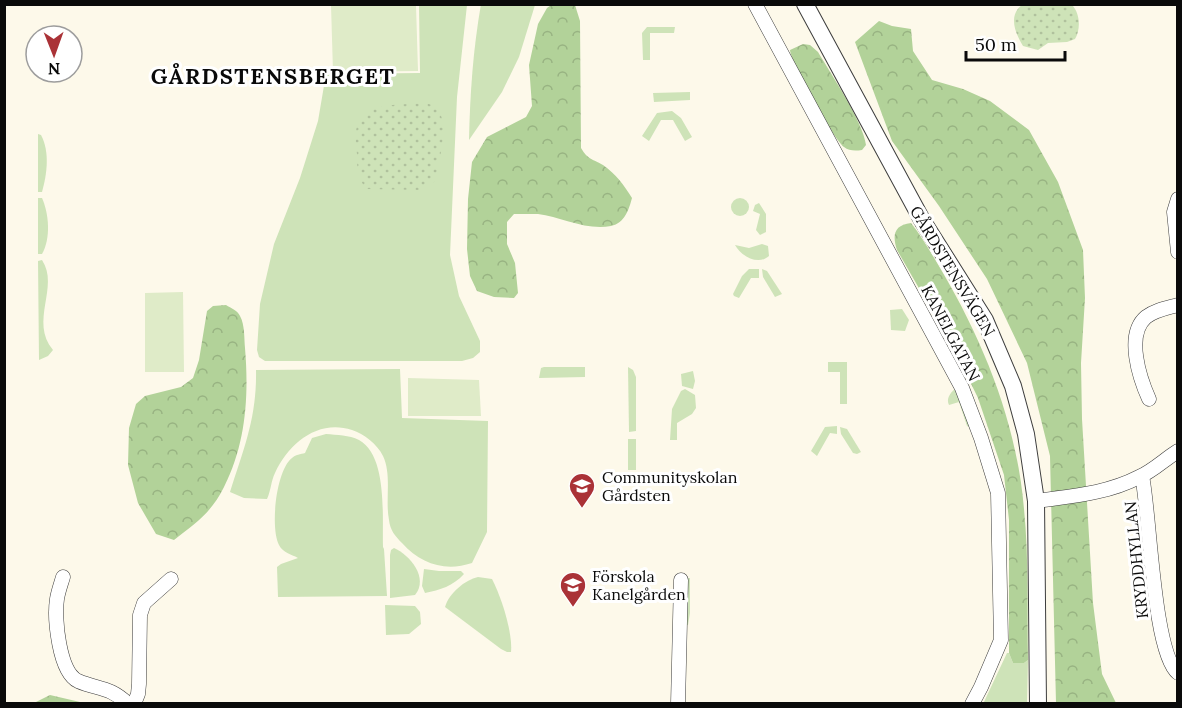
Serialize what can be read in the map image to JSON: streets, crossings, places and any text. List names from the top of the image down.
{
  "streets": {
    "street": ["GÅRDSTENSVÄGEN", "KANELGATAN", "KRYDDHYLLAN"]
  },
  "crossings": [
    ["GÅRDSTENSVÄGEN", "KRYDDHYLLAN"]
  ],
  "districts": ["GÅRDSTENSBERGET"],
  "places": {
    "school or university": ["Communityskolan Gårdsten", "Förskola Kanelgården"]
  },
  "scale_bar": "50 m",
  "north": "bottom"
}
